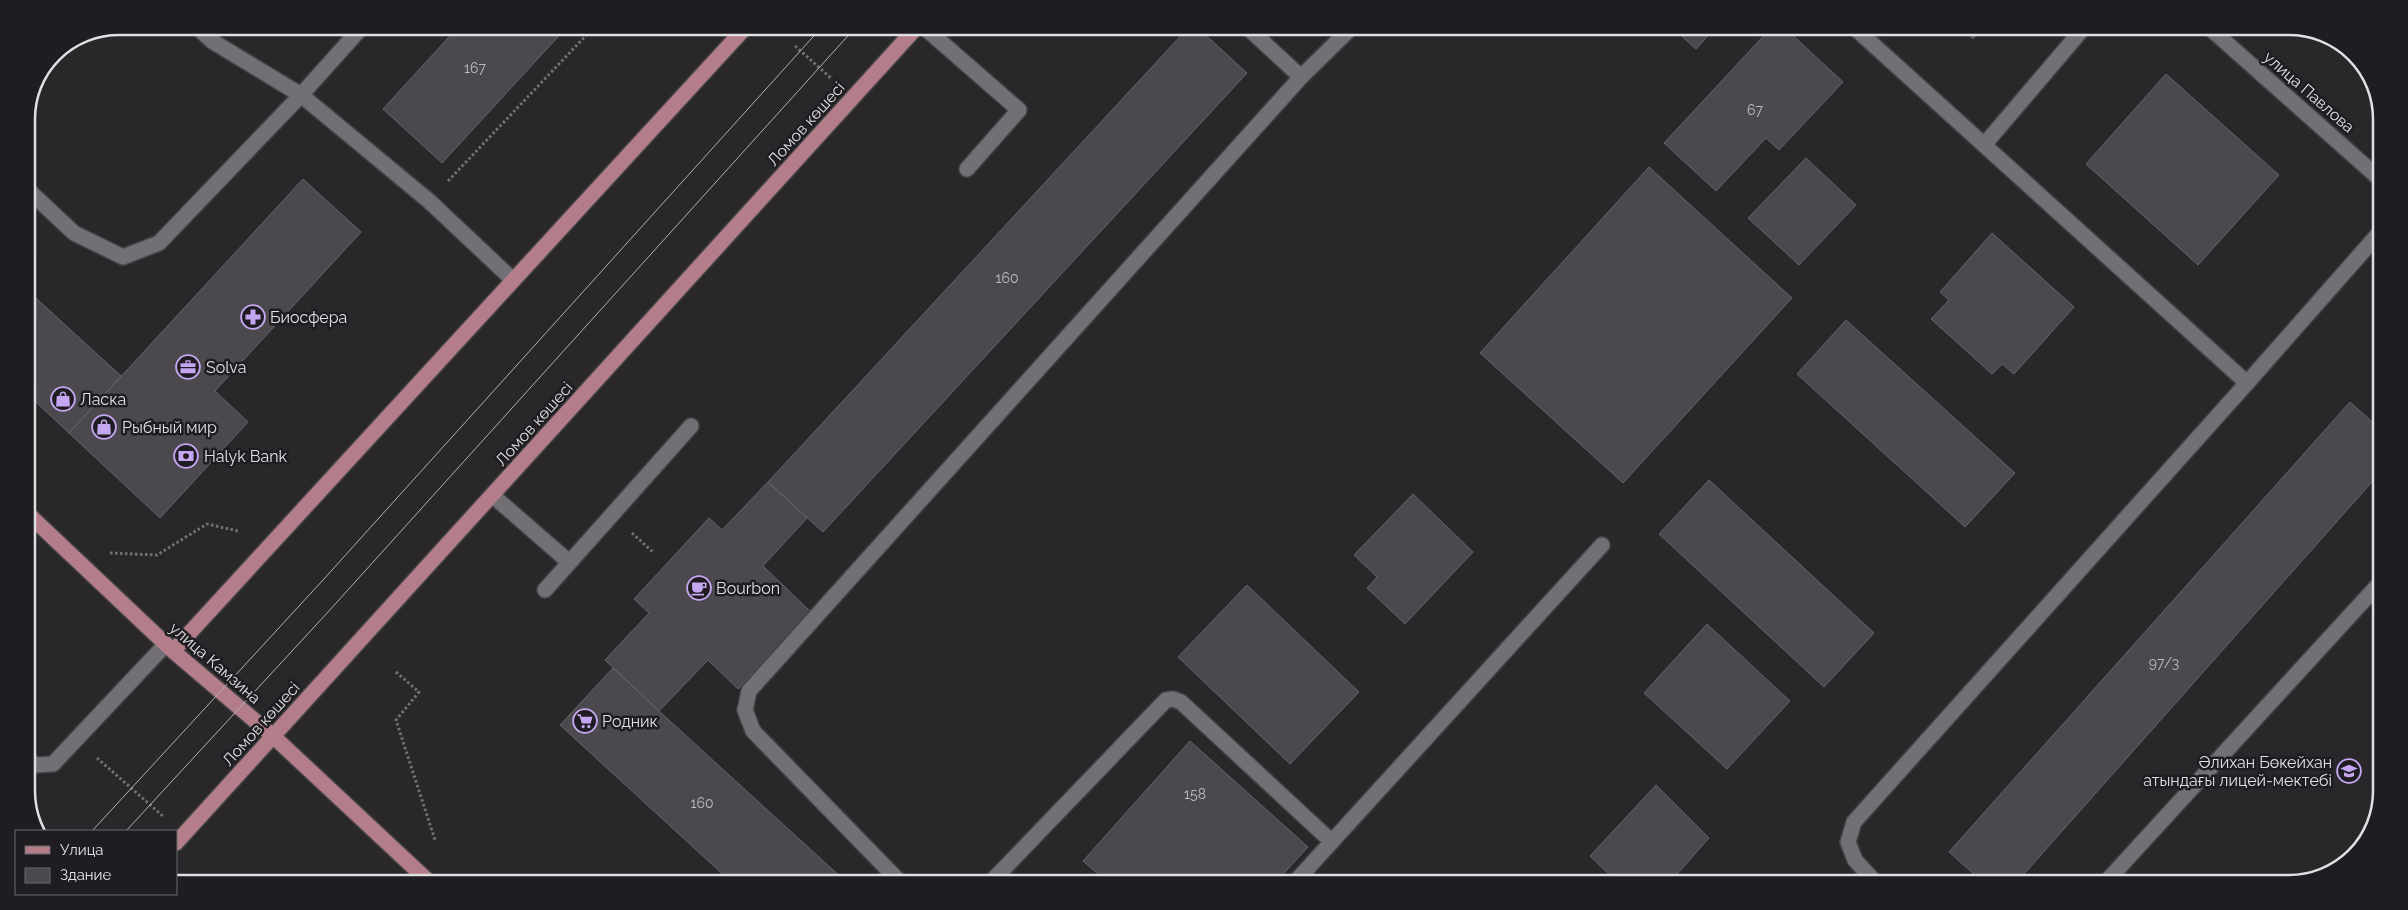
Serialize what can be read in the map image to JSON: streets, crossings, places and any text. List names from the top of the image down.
{
  "streets": {
    "main road": ["Ломов көшесі", "улица Камзина"],
    "street": ["улица Павлова"]
  },
  "crossings": [
    ["Ломов көшесі", "улица Камзина"]
  ],
  "places": {
    "pharmacy": ["Биосфера"],
    "office": ["Solva"],
    "shop": ["Ласка", "Рыбный мир"],
    "bank": ["Halyk Bank"],
    "cafe": ["Bourbon"],
    "supermarket": ["Родник"],
    "school or university": ["Әлихан Бөкейхан атындағы лицей-мектебі"]
  },
  "house_numbers": [
    "167",
    "67",
    "160",
    "97/3",
    "158",
    "160"
  ],
  "legend": ["Улица", "Здание"]
}
